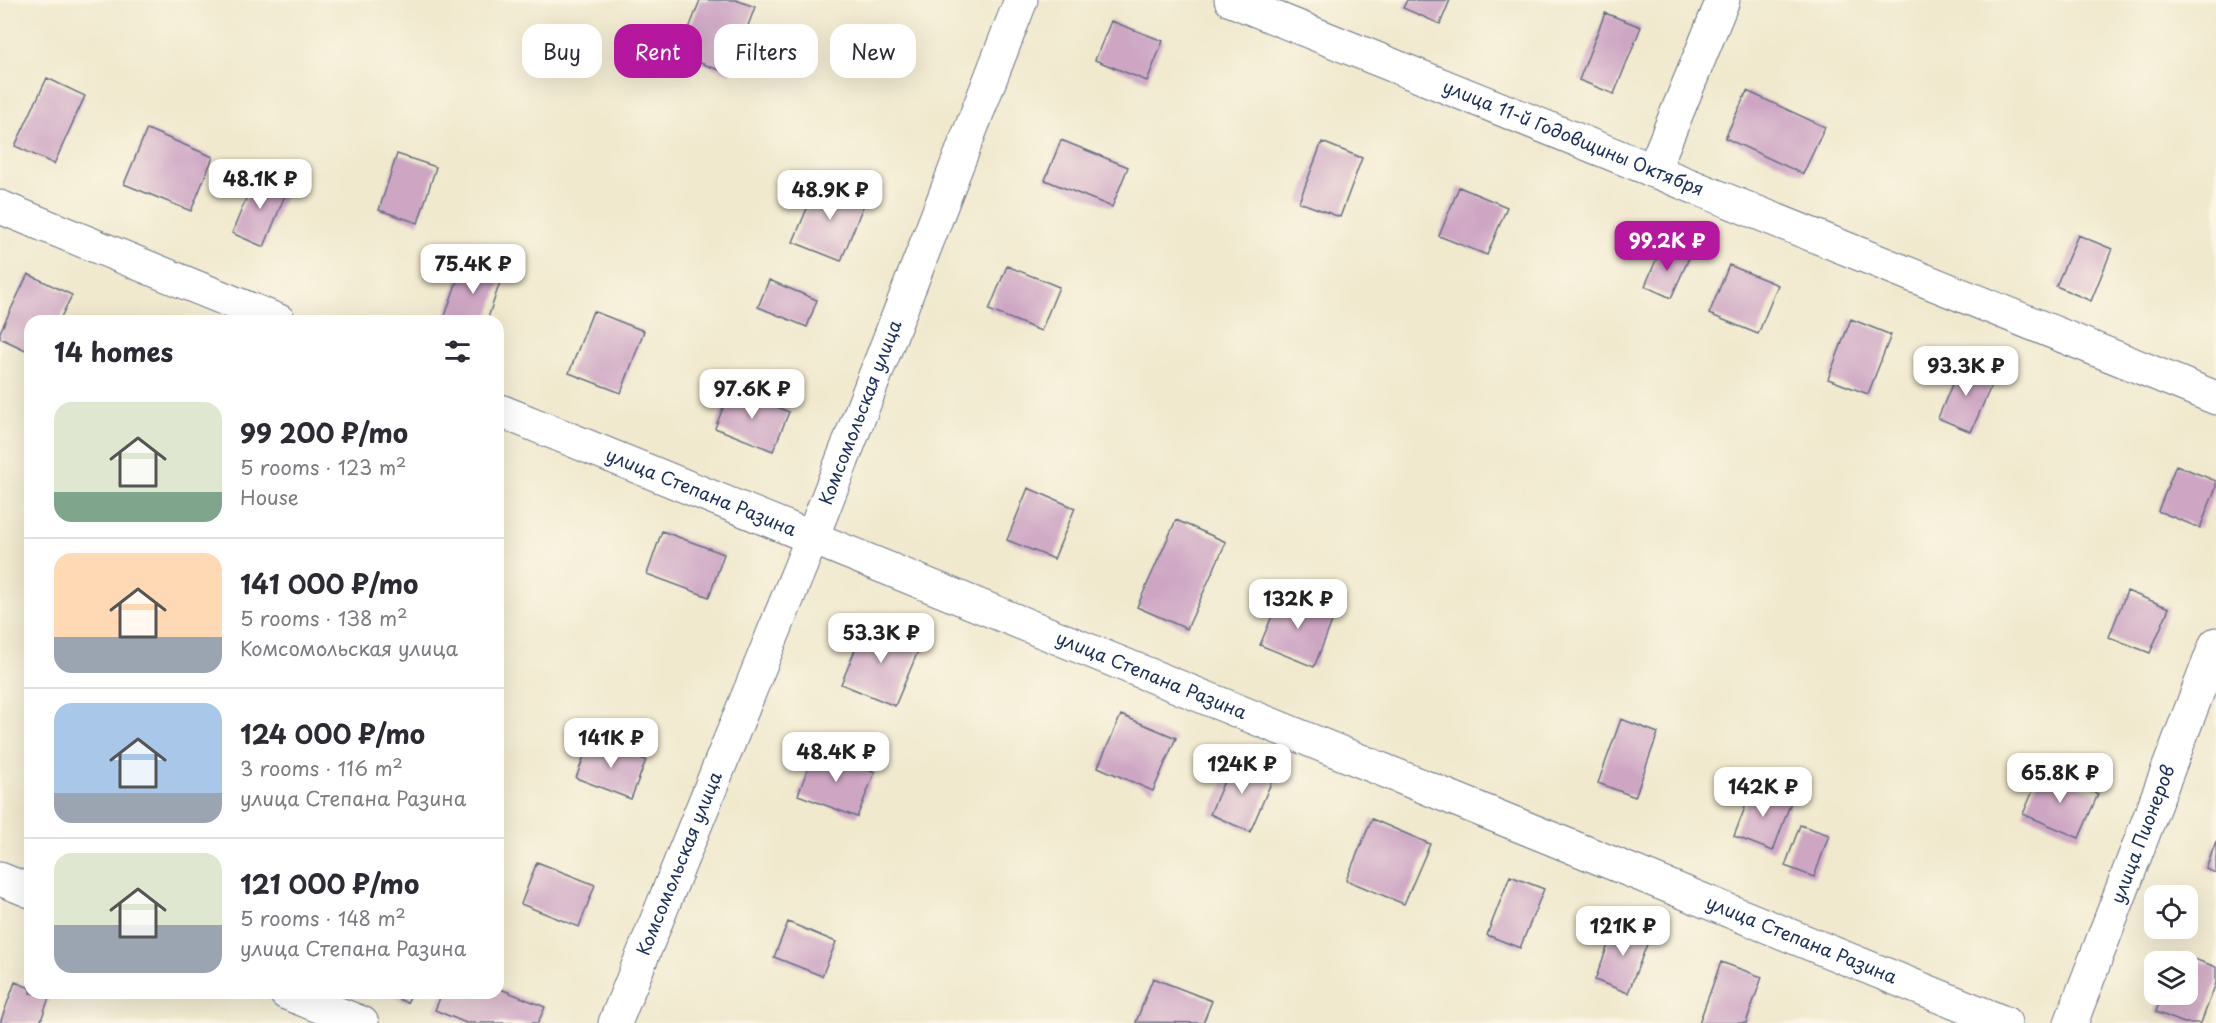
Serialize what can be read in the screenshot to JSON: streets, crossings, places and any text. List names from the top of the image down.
{
  "streets": {
    "street": [
      "улица 11-й Годовщины Октября",
      "Комсомольская улица",
      "улица Степана Разина",
      "улица Пионеров"
    ]
  },
  "crossings": [
    ["Комсомольская улица", "улица Степана Разина"]
  ],
  "page": {
    "chip": [
      "Buy",
      "Rent",
      "Filters",
      "New"
    ],
    "price": [
      "48.1K ₽",
      "48.9K ₽",
      "99.2K ₽",
      "75.4K ₽",
      "93.3K ₽",
      "97.6K ₽",
      "132K ₽",
      "53.3K ₽",
      "141K ₽",
      "48.4K ₽",
      "124K ₽",
      "65.8K ₽",
      "142K ₽",
      "121K ₽"
    ],
    "heading": "14 homes",
    "list": [
      {
        "name": "99 200 ₽/mo",
        "note": "5 rooms · 123 m² · House"
      },
      {
        "name": "141 000 ₽/mo",
        "note": "5 rooms · 138 m² · Комсомольская улица"
      },
      {
        "name": "124 000 ₽/mo",
        "note": "3 rooms · 116 m² · улица Степана Разина"
      },
      {
        "name": "121 000 ₽/mo",
        "note": "5 rooms · 148 m² · улица Степана Разина"
      }
    ]
  }
}
